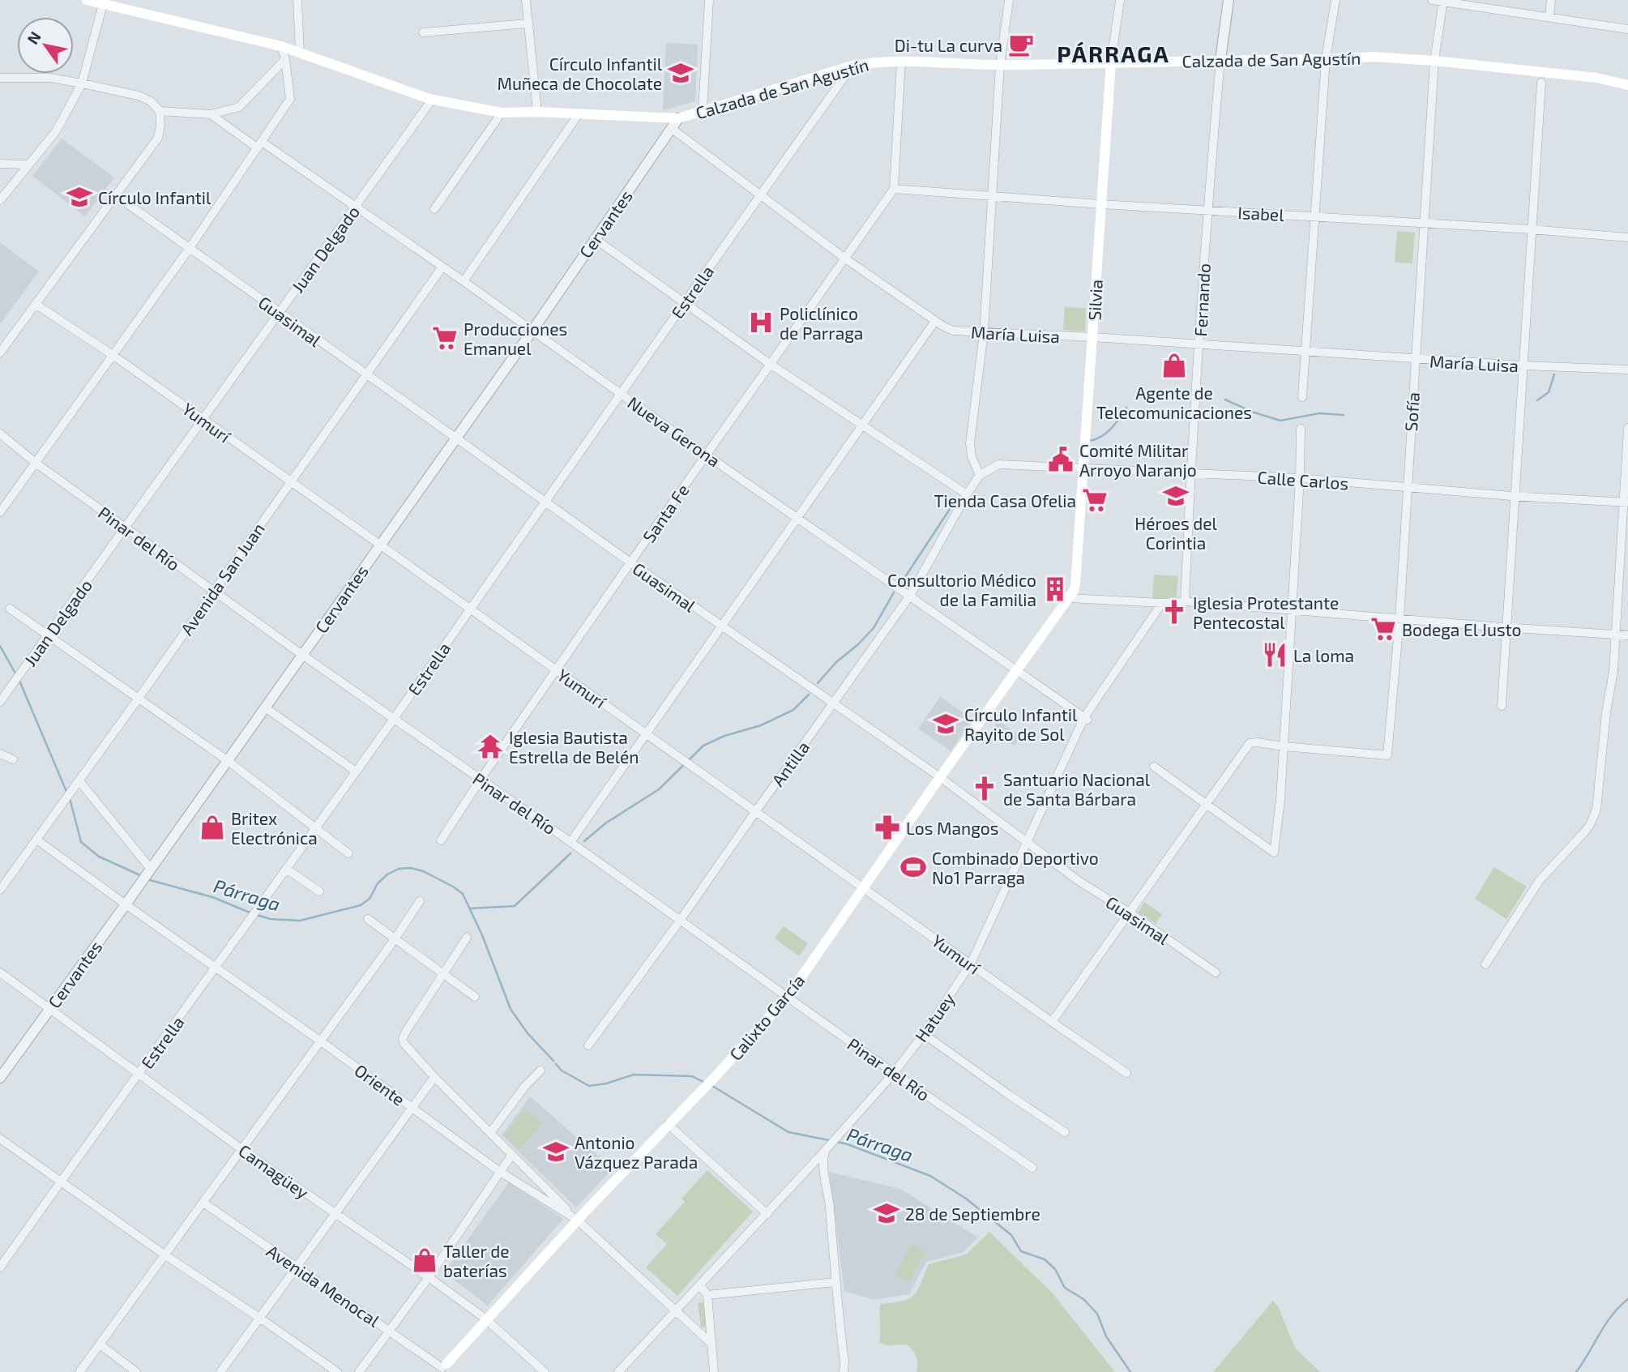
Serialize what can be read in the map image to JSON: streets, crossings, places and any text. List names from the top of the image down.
{
  "streets": {
    "main road": ["Calzada de San Agustín", "Silvia", "Calixto García"],
    "street": [
      "Isabel",
      "Cervantes",
      "Juan Delgado",
      "Estrella",
      "Fernando",
      "Guasimal",
      "María Luisa",
      "Sofía",
      "Yumurí",
      "Nueva Gerona",
      "Calle Carlos",
      "Santa Fe",
      "Pinar del Río",
      "Avenida San Juan",
      "Antilla",
      "Hatuey",
      "Oriente",
      "Camagüey",
      "Avenida Menocal"
    ]
  },
  "crossings": [
    ["Calzada de San Agustín", "Cervantes"],
    ["Calzada de San Agustín", "Juan Delgado"],
    ["Calzada de San Agustín", "Estrella"],
    ["Calzada de San Agustín", "Silvia"],
    ["Calzada de San Agustín", "Fernando"],
    ["Calzada de San Agustín", "Sofía"],
    ["Isabel", "Silvia"],
    ["Isabel", "Fernando"],
    ["Isabel", "Sofía"],
    ["Isabel", "Santa Fe"],
    ["Cervantes", "Guasimal"],
    ["Cervantes", "María Luisa"],
    ["Cervantes", "Yumurí"],
    ["Cervantes", "Nueva Gerona"],
    ["Cervantes", "Pinar del Río"],
    ["Cervantes", "Oriente"],
    ["Cervantes", "Camagüey"],
    ["Juan Delgado", "Guasimal"],
    ["Juan Delgado", "Yumurí"],
    ["Juan Delgado", "Nueva Gerona"],
    ["Juan Delgado", "Pinar del Río"],
    ["Estrella", "Guasimal"],
    ["Estrella", "María Luisa"],
    ["Estrella", "Yumurí"],
    ["Estrella", "Nueva Gerona"],
    ["Estrella", "Pinar del Río"],
    ["Estrella", "Oriente"],
    ["Estrella", "Camagüey"],
    ["Silvia", "María Luisa"],
    ["Silvia", "Calle Carlos"],
    ["Silvia", "Calixto García"],
    ["Fernando", "María Luisa"],
    ["Fernando", "Calle Carlos"],
    ["Guasimal", "Santa Fe"],
    ["Guasimal", "Avenida San Juan"],
    ["Guasimal", "Antilla"],
    ["Guasimal", "Calixto García"],
    ["Guasimal", "Hatuey"],
    ["María Luisa", "Sofía"],
    ["María Luisa", "Santa Fe"],
    ["Sofía", "Calle Carlos"],
    ["Yumurí", "Santa Fe"],
    ["Yumurí", "Avenida San Juan"],
    ["Yumurí", "Antilla"],
    ["Yumurí", "Calixto García"],
    ["Yumurí", "Hatuey"],
    ["Nueva Gerona", "Santa Fe"],
    ["Nueva Gerona", "Avenida San Juan"],
    ["Nueva Gerona", "Antilla"],
    ["Nueva Gerona", "Calixto García"],
    ["Nueva Gerona", "Hatuey"],
    ["Calle Carlos", "Antilla"],
    ["Santa Fe", "Pinar del Río"],
    ["Pinar del Río", "Avenida San Juan"],
    ["Pinar del Río", "Antilla"],
    ["Pinar del Río", "Calixto García"],
    ["Pinar del Río", "Hatuey"],
    ["Avenida San Juan", "Oriente"],
    ["Calixto García", "Oriente"],
    ["Calixto García", "Camagüey"],
    ["Calixto García", "Avenida Menocal"],
    ["Hatuey", "Oriente"]
  ],
  "districts": ["PÁRRAGA"],
  "water": ["Párraga"],
  "places": {
    "cafe": ["Di-tu La curva"],
    "school or university": [
      "Círculo Infantil Muñeca de Chocolate",
      "Círculo Infantil",
      "Héroes del Corintia",
      "Círculo Infantil Rayito de Sol",
      "Antonio Vázquez Parada",
      "28 de Septiembre"
    ],
    "hospital": ["Policlínico de Parraga"],
    "supermarket": ["Producciones Emanuel", "Tienda Casa Ofelia", "Bodega El Justo"],
    "shop": ["Agente de Telecomunicaciones", "Britex Electrónica", "Taller de baterías"],
    "public building": ["Comité Militar Arroyo Naranjo"],
    "building": ["Consultorio Médico de la Familia"],
    "church": ["Iglesia Protestante Pentecostal", "Santuario Nacional de Santa Bárbara"],
    "restaurant": ["La loma"],
    "temple": ["Iglesia Bautista Estrella de Belén"],
    "pharmacy": ["Los Mangos"],
    "sports": ["Combinado Deportivo No1 Parraga"]
  },
  "north": "top left"
}
